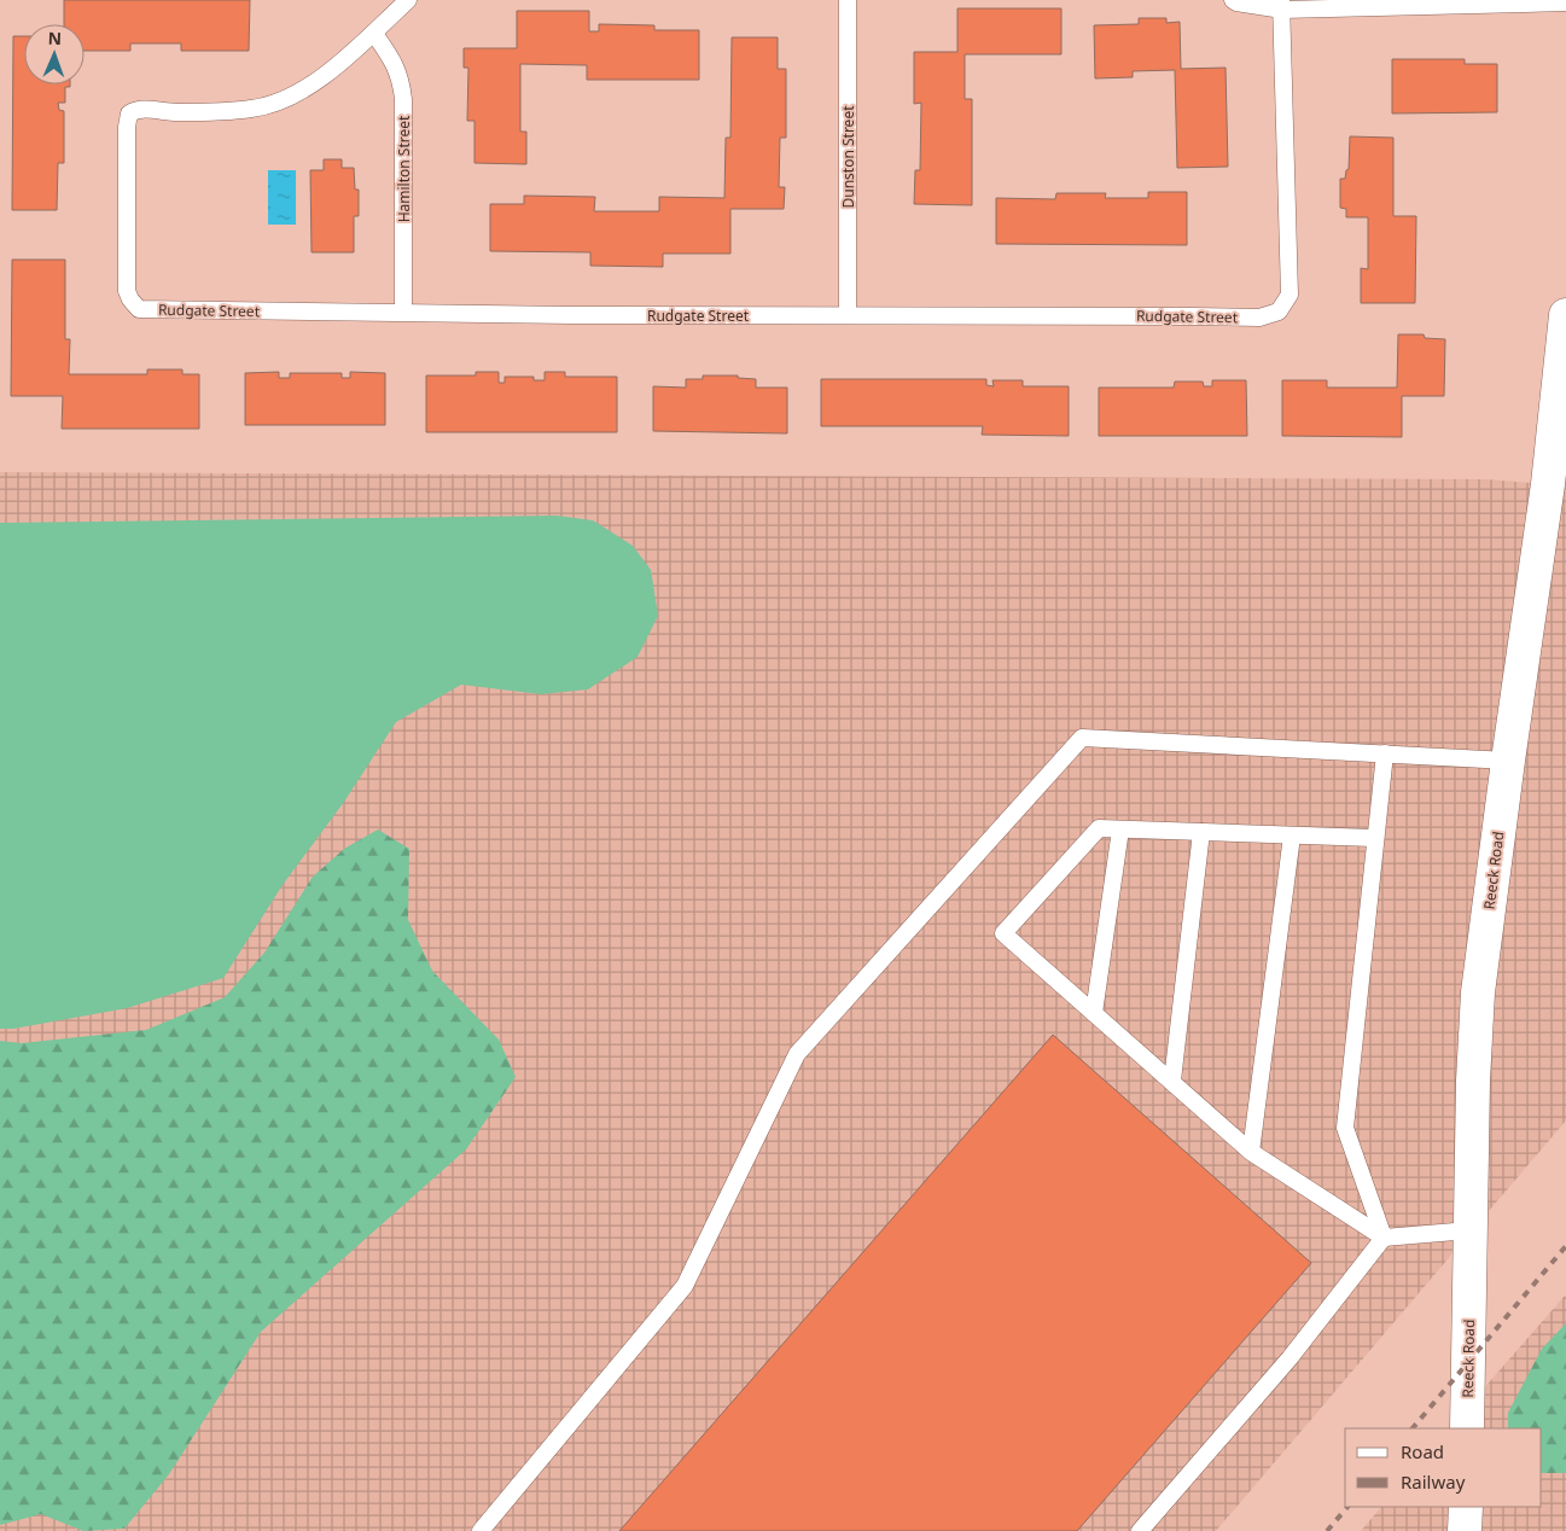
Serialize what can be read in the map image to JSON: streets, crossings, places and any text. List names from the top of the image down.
{
  "streets": {
    "street": ["Reeck Road"],
    "lane": ["Dunston Street", "Hamilton Street", "Rudgate Street"]
  },
  "crossings": [
    ["Dunston Street", "Rudgate Street"],
    ["Hamilton Street", "Rudgate Street"]
  ],
  "legend": ["Road", "Railway"],
  "north": "top"
}
